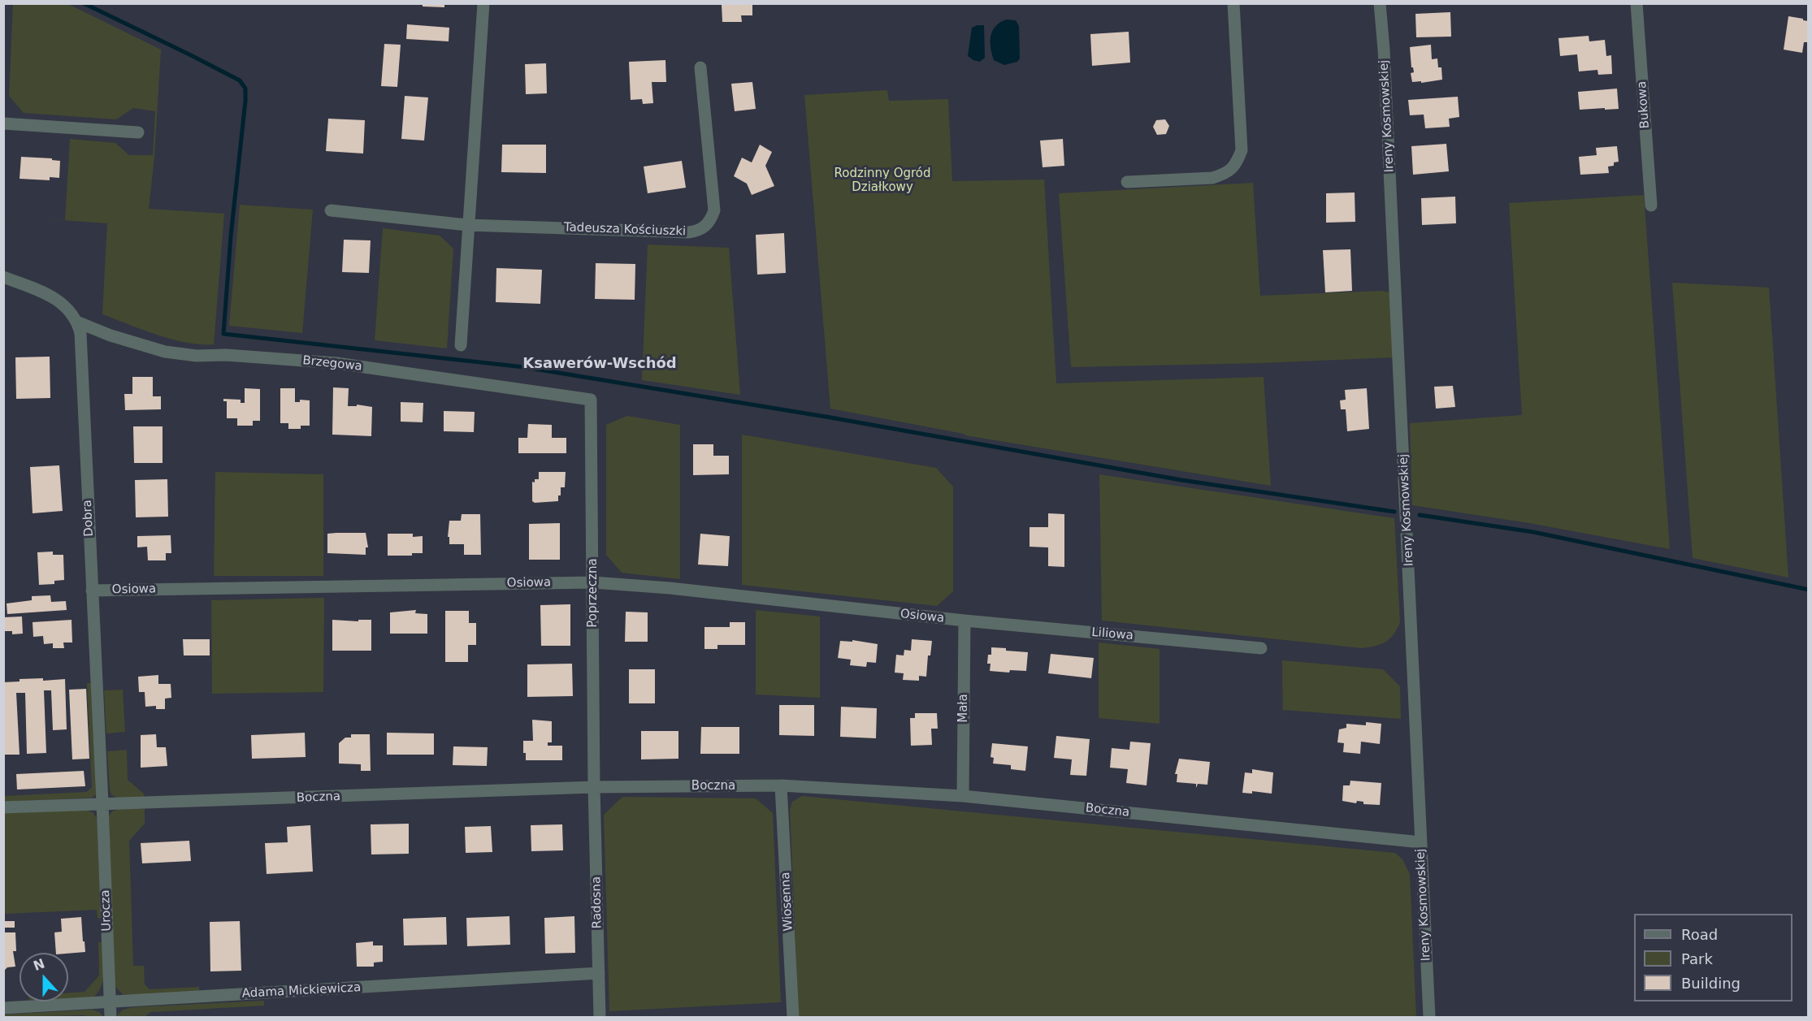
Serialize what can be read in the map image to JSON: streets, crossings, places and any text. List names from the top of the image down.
{
  "streets": {
    "street": [
      "Bukowa",
      "Ireny Kosmowskiej",
      "Tadeusza Kościuszki",
      "Brzegowa",
      "Dobra",
      "Osiowa",
      "Poprzeczna",
      "Liliowa",
      "Mała",
      "Boczna",
      "Wiosenna",
      "Radosna",
      "Urocza",
      "Adama Mickiewicza"
    ]
  },
  "crossings": [
    ["Ireny Kosmowskiej", "Boczna"],
    ["Brzegowa", "Dobra"],
    ["Brzegowa", "Poprzeczna"],
    ["Dobra", "Osiowa"],
    ["Dobra", "Boczna"],
    ["Dobra", "Urocza"],
    ["Osiowa", "Poprzeczna"],
    ["Osiowa", "Liliowa"],
    ["Osiowa", "Mała"],
    ["Poprzeczna", "Boczna"],
    ["Poprzeczna", "Radosna"],
    ["Liliowa", "Mała"],
    ["Mała", "Boczna"],
    ["Boczna", "Wiosenna"],
    ["Boczna", "Radosna"],
    ["Boczna", "Urocza"],
    ["Radosna", "Adama Mickiewicza"],
    ["Urocza", "Adama Mickiewicza"]
  ],
  "districts": ["Ksawerów-Wschód"],
  "parks": ["Rodzinny Ogród Działkowy"],
  "legend": ["Road", "Park", "Building"],
  "north": "top"
}
